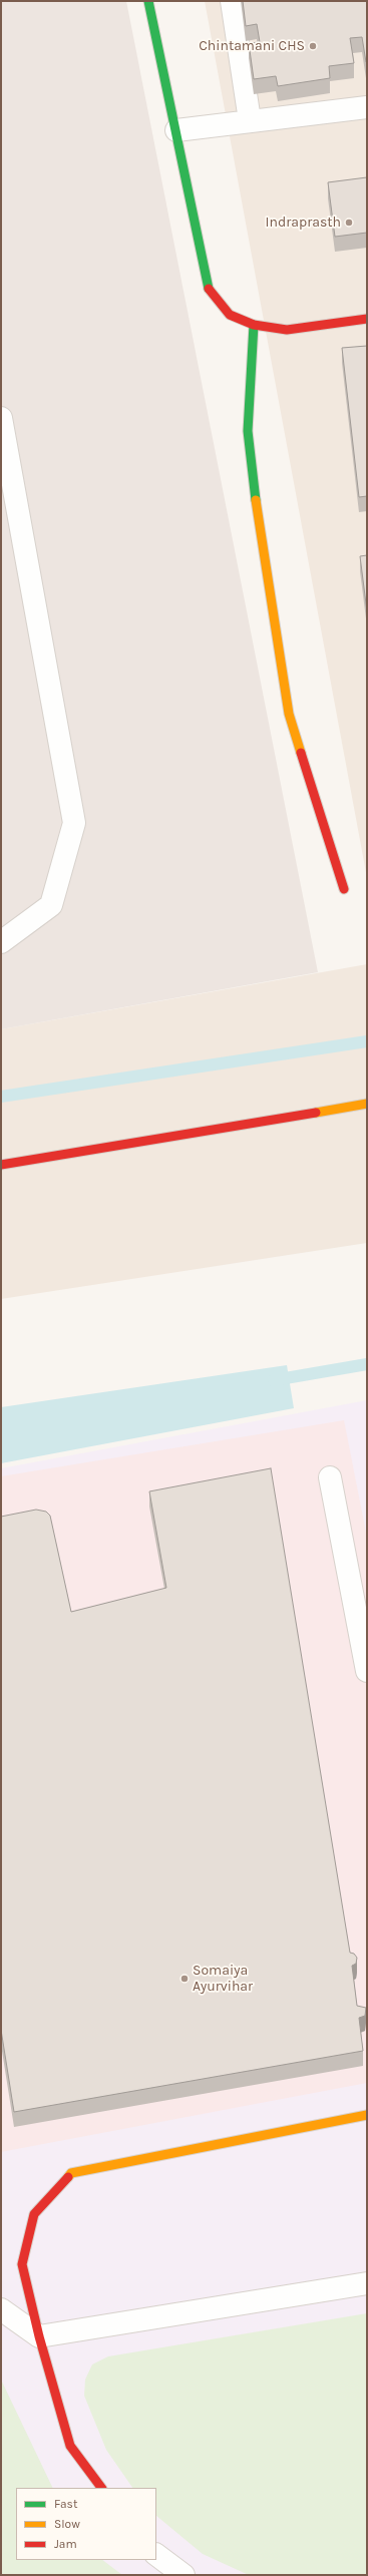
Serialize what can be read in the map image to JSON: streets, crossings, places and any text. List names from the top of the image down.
{
  "places": ["Chintamani CHS", "Indraprasth", "Somaiya Ayurvihar"],
  "legend": ["Fast", "Slow", "Jam"]
}
